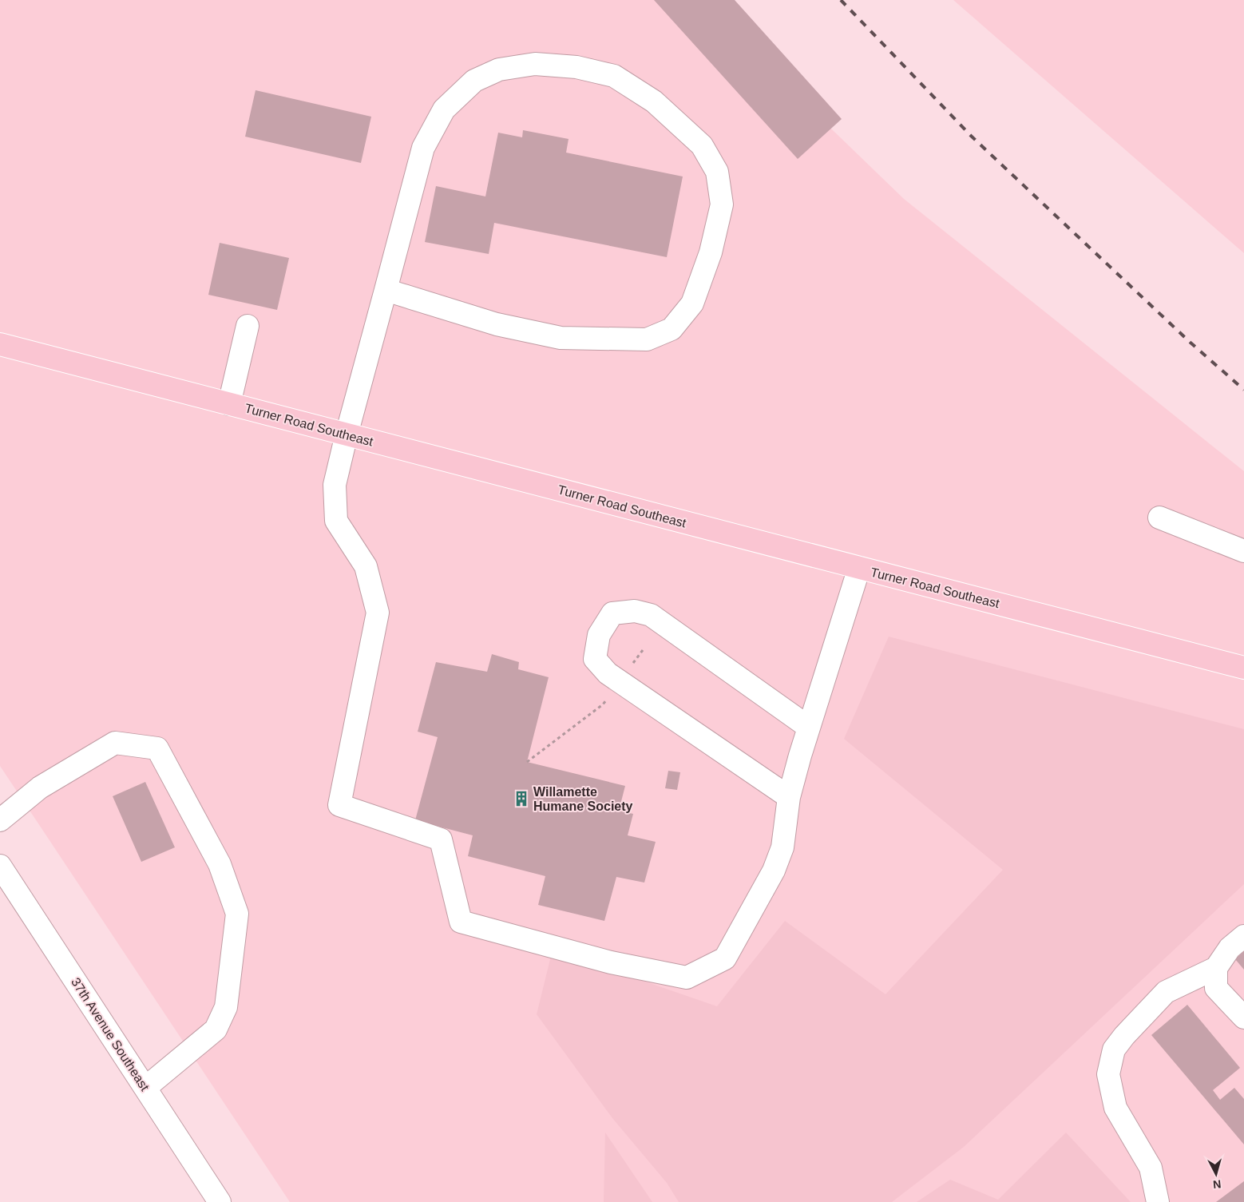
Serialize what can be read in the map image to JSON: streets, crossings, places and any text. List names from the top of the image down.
{
  "streets": {
    "main road": ["Turner Road Southeast"],
    "street": ["37th Avenue Southeast"]
  },
  "places": {
    "building": ["Willamette Humane Society"]
  },
  "north": "bottom"
}
